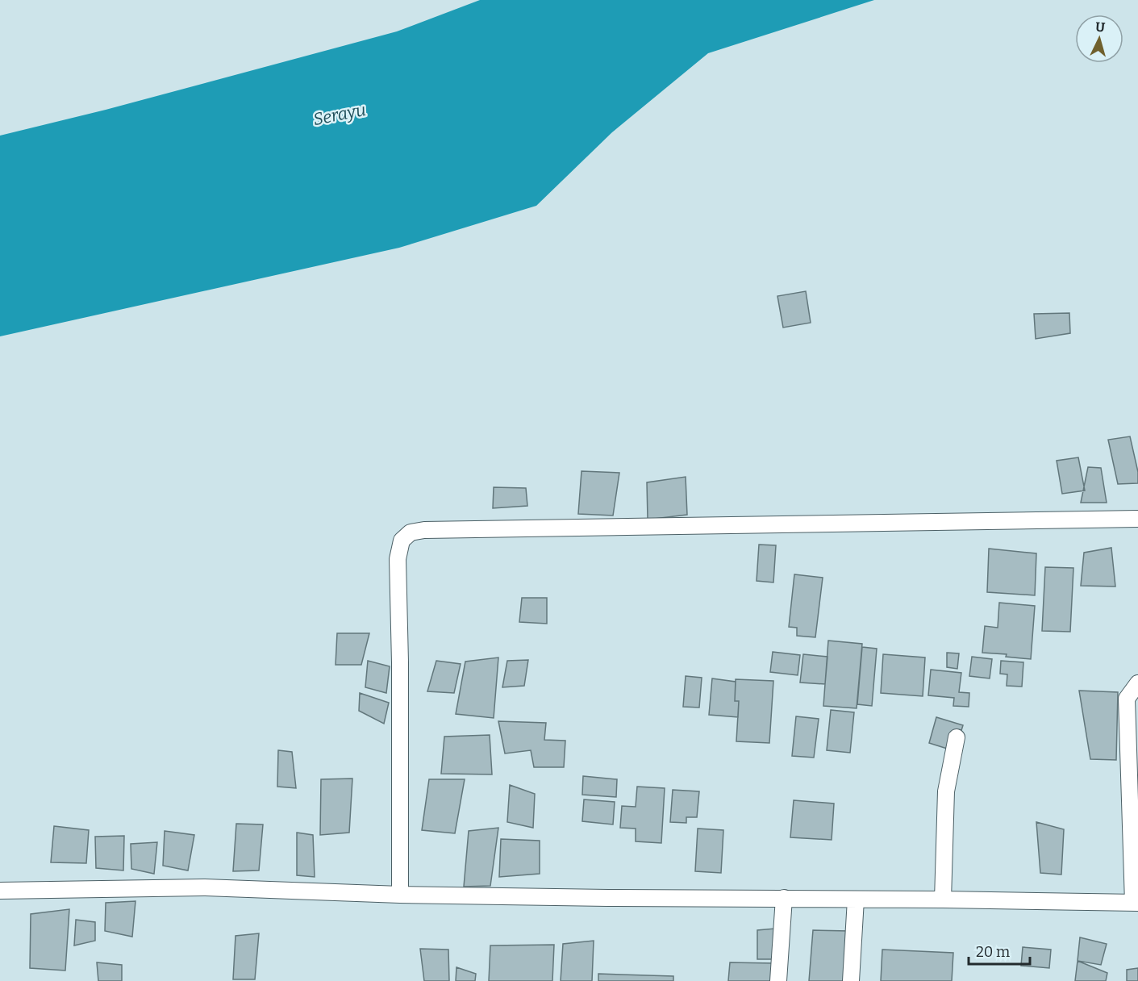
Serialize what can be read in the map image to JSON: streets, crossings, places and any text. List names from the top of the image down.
{
  "water": ["Serayu"],
  "scale_bar": "20 m",
  "north": "top"
}
